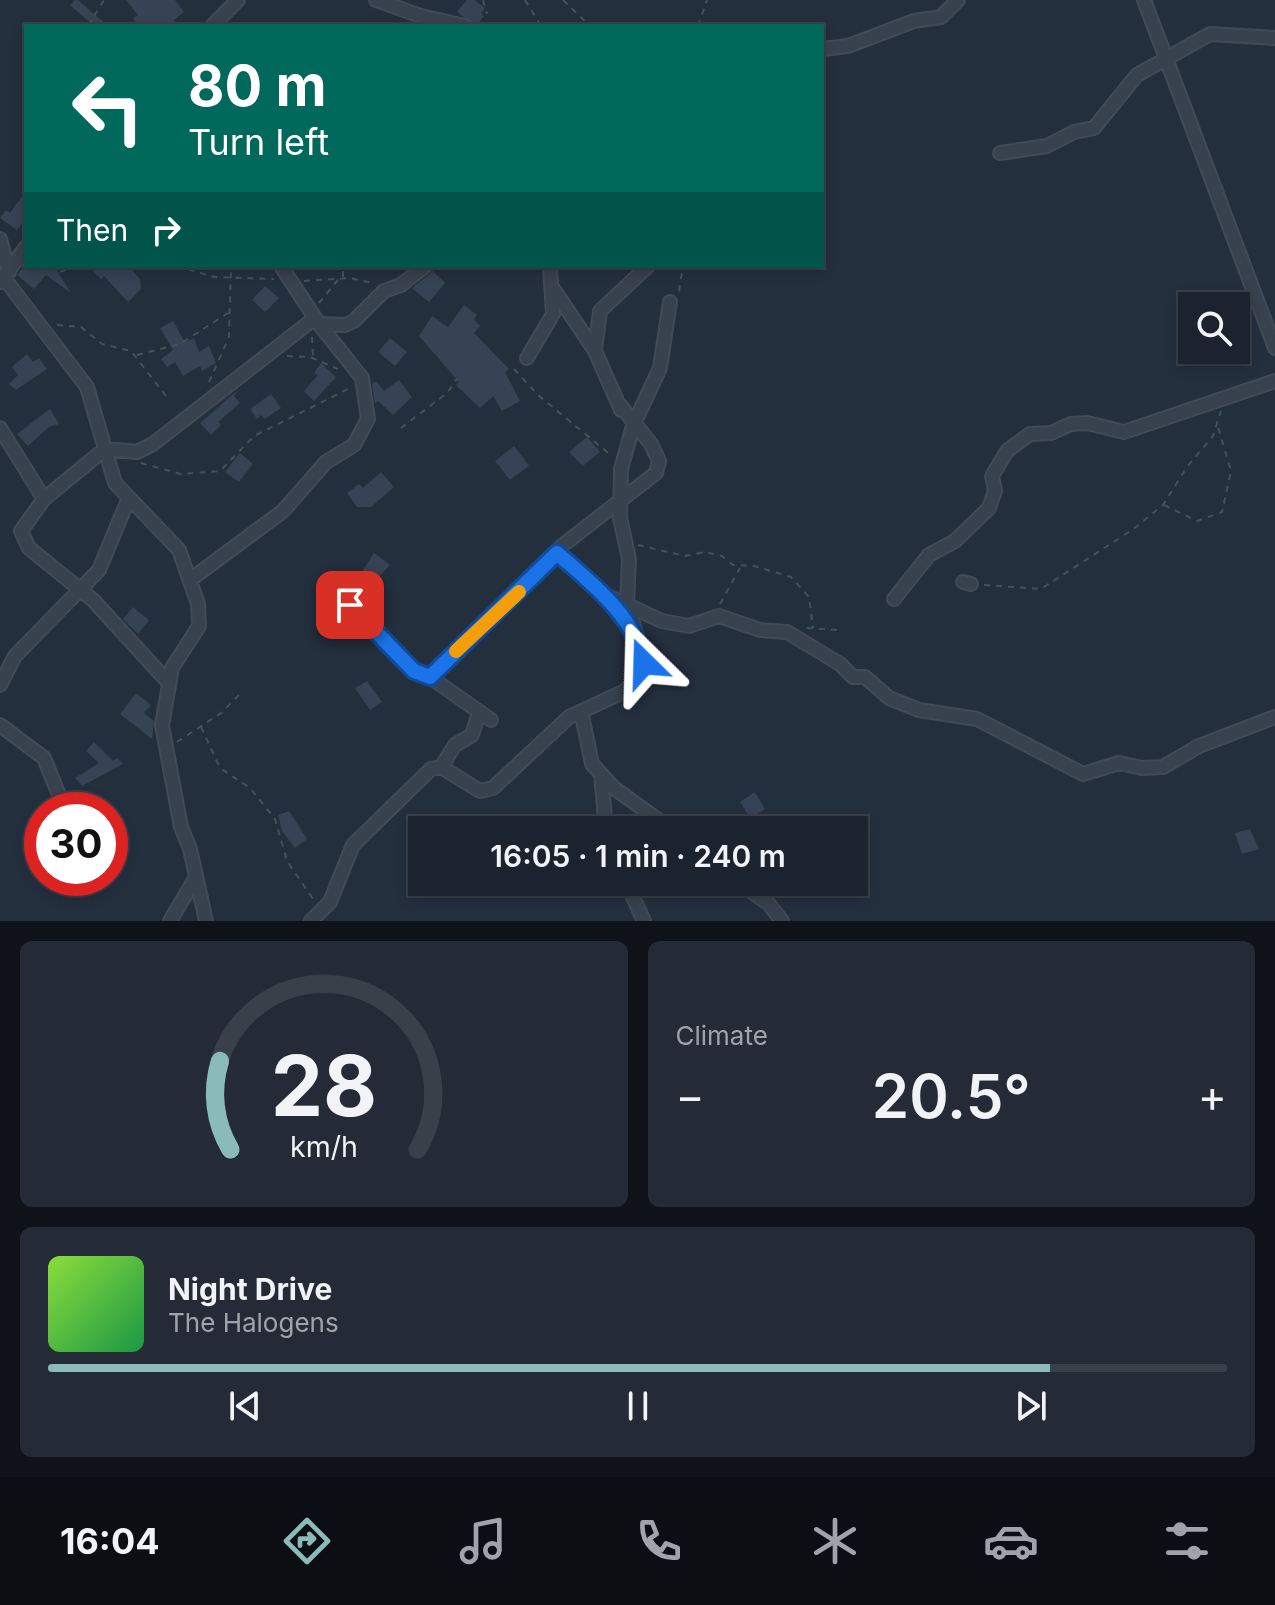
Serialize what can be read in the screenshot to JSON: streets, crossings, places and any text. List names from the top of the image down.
{
  "page": {
    "turn": ["80 m", "Turn left"],
    "then": "Then",
    "limit": "30",
    "trip": "16:05 · 1 min · 240 m",
    "tile": "Climate",
    "heat": ["−", "20.5°", "+"],
    "song": ["Night Drive", "The Halogens"],
    "tabs": "16:04",
    "gauge": ["28", "km/h"]
  }
}
